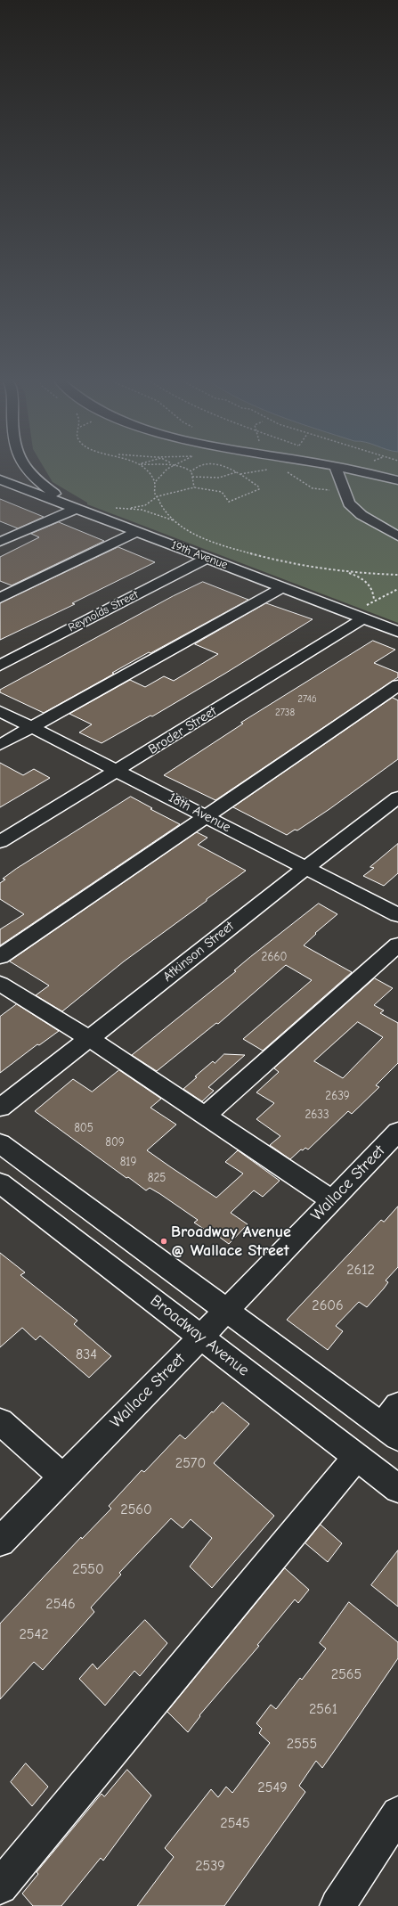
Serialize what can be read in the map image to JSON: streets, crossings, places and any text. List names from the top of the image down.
{
  "streets": {
    "street": [
      "19th Avenue",
      "Reynolds Street",
      "Broder Street",
      "18th Avenue",
      "Atkinson Street",
      "Wallace Street",
      "Broadway Avenue"
    ]
  },
  "crossings": [
    ["19th Avenue", "Reynolds Street"],
    ["19th Avenue", "Broder Street"],
    ["Broder Street", "18th Avenue"],
    ["18th Avenue", "Atkinson Street"],
    ["Wallace Street", "Broadway Avenue"]
  ],
  "places": ["Broadway Avenue @ Wallace Street"],
  "house_numbers": [
    "2746",
    "2738",
    "2660",
    "2639",
    "2633",
    "805",
    "809",
    "819",
    "825",
    "2612",
    "2606",
    "834",
    "2570",
    "2560",
    "2550",
    "2546",
    "2542",
    "2565",
    "2561",
    "2555",
    "2549",
    "2545",
    "2539"
  ]
}
